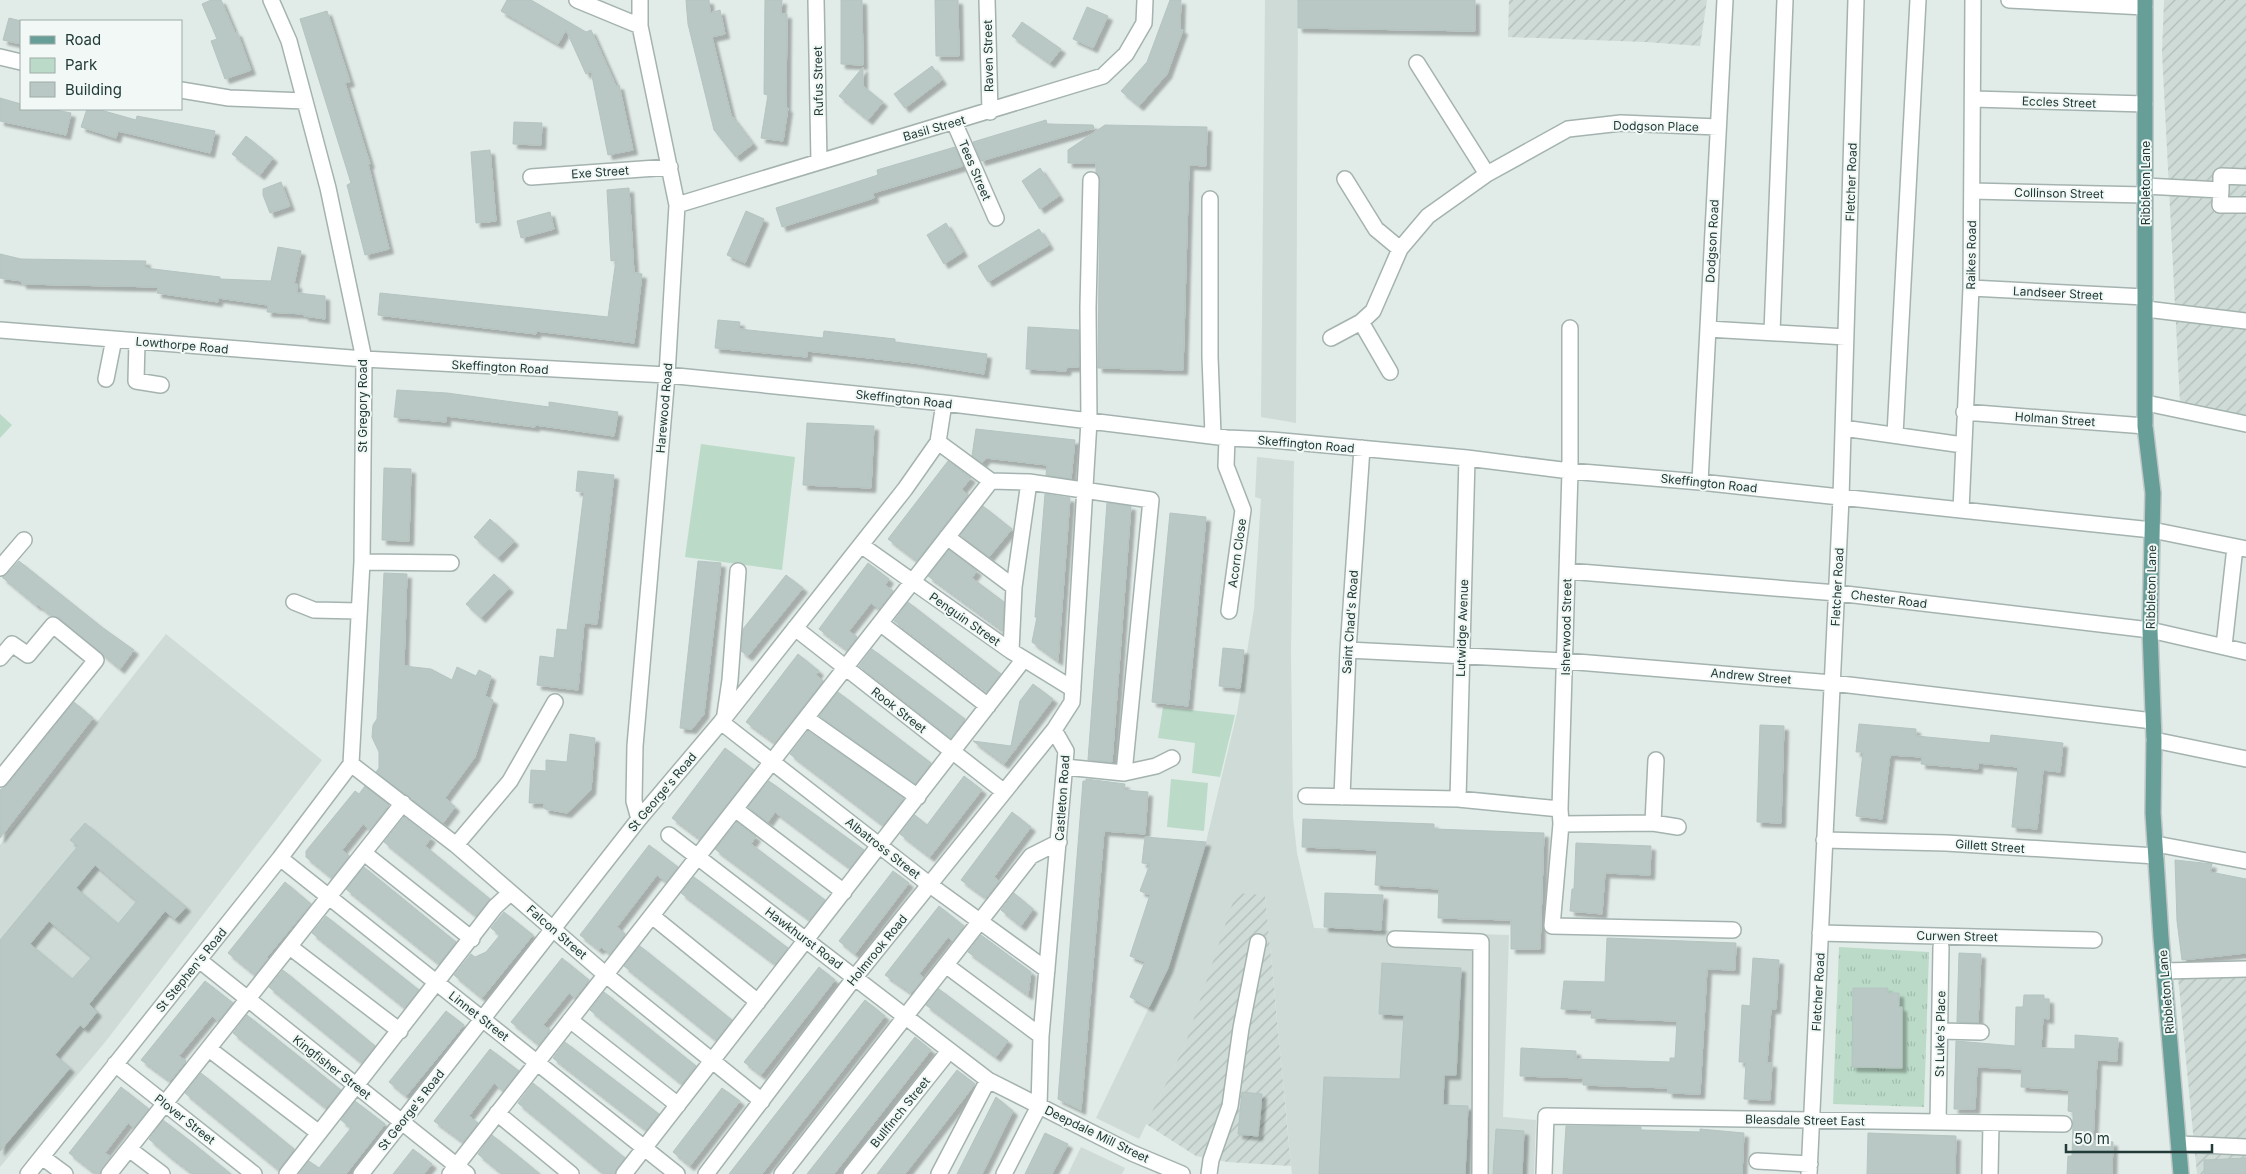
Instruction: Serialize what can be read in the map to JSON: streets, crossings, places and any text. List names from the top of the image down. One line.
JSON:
{"streets":{"main road":["Ribbleton Lane"],"street":["Raven Street","Rufus Street","Eccles Street","Dodgson Place","Basil Street","Tees Street","Exe Street","Fletcher Road","Collinson Street","Dodgson Road","Raikes Road","Landseer Street","Lowthorpe Road","Skeffington Road","St Gregory Road","Harewood Road","Holman Street","Acorn Close","Chester Road","Penguin Street","Saint Chad's Road","Isherwood Street","Lutwidge Avenue","Andrew Street","Rook Street","St George's Road","Castleton Road","Gillett Street","Albatross Street","Falcon Street","Curwen Street","Hawkhurst Road","Holmrook Road","St Stephen's Road","Linnet Street","St Luke's Place","Kingfisher Street","Bullfinch Street","Plover Street","Bleasdale Street East","Deepdale Mill Street"]},"crossings":[["Raven Street","Basil Street"],["Rufus Street","Basil Street"],["Eccles Street","Ribbleton Lane"],["Eccles Street","Raikes Road"],["Dodgson Place","Dodgson Road"],["Basil Street","Tees Street"],["Basil Street","Harewood Road"],["Exe Street","Harewood Road"],["Fletcher Road","Skeffington Road"],["Fletcher Road","Chester Road"],["Fletcher Road","Andrew Street"],["Fletcher Road","Gillett Street"],["Fletcher Road","Curwen Street"],["Fletcher Road","Bleasdale Street East"],["Ribbleton Lane","Collinson Street"],["Ribbleton Lane","Landseer Street"],["Ribbleton Lane","Skeffington Road"],["Ribbleton Lane","Holman Street"],["Ribbleton Lane","Chester Road"],["Ribbleton Lane","Andrew Street"],["Ribbleton Lane","Gillett Street"],["Collinson Street","Raikes Road"],["Dodgson Road","Skeffington Road"],["Raikes Road","Landseer Street"],["Raikes Road","Skeffington Road"],["Raikes Road","Holman Street"],["Lowthorpe Road","Skeffington Road"],["Lowthorpe Road","St Gregory Road"],["Skeffington Road","St Gregory Road"],["Skeffington Road","Harewood Road"],["Skeffington Road","Acorn Close"],["Skeffington Road","Saint Chad's Road"],["Skeffington Road","Isherwood Street"],["Skeffington Road","Lutwidge Avenue"],["Skeffington Road","St George's Road"],["St Gregory Road","Falcon Street"],["St Gregory Road","St Stephen's Road"],["Harewood Road","St George's Road"],["Chester Road","Isherwood Street"],["Penguin Street","St George's Road"],["Saint Chad's Road","Andrew Street"],["Isherwood Street","Andrew Street"],["Lutwidge Avenue","Andrew Street"],["Rook Street","St George's Road"],["Rook Street","Holmrook Road"],["St George's Road","Albatross Street"],["St George's Road","Falcon Street"],["St George's Road","Linnet Street"],["St George's Road","Kingfisher Street"],["Castleton Road","Albatross Street"],["Castleton Road","Hawkhurst Road"],["Castleton Road","Holmrook Road"],["Castleton Road","Deepdale Mill Street"],["Albatross Street","Holmrook Road"],["Falcon Street","Holmrook Road"],["Falcon Street","St Stephen's Road"],["Hawkhurst Road","Holmrook Road"],["Hawkhurst Road","Bullfinch Street"],["Hawkhurst Road","Deepdale Mill Street"],["St Stephen's Road","Linnet Street"],["St Stephen's Road","Kingfisher Street"],["St Stephen's Road","Plover Street"],["St Luke's Place","Bleasdale Street East"]],"legend":["Road","Park","Building"],"scale_bar":"50 m"}
